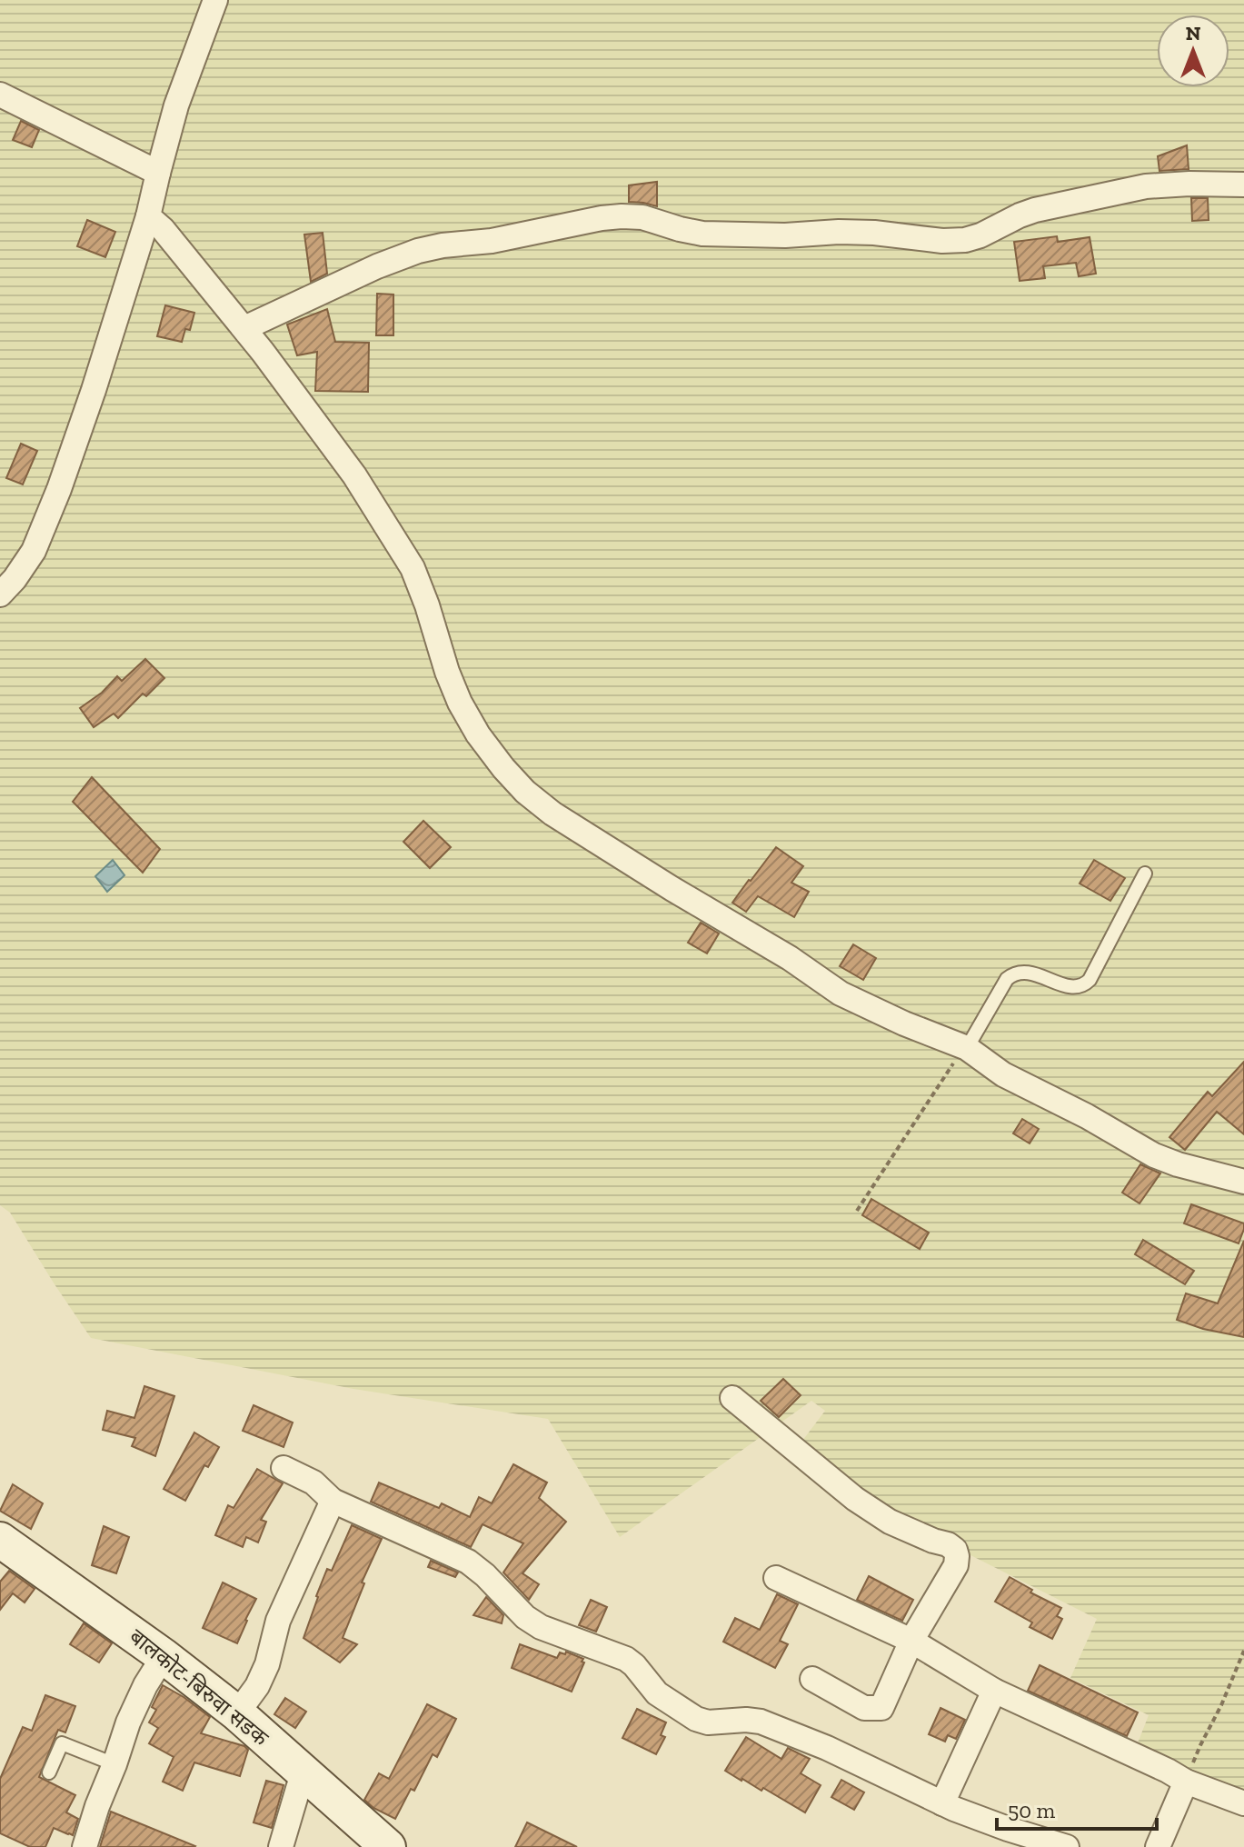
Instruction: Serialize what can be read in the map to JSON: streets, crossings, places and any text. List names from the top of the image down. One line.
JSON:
{"streets":{"main road":["बालकोट-बिरुवा सडक"]},"scale_bar":"50 m","north":"top"}
